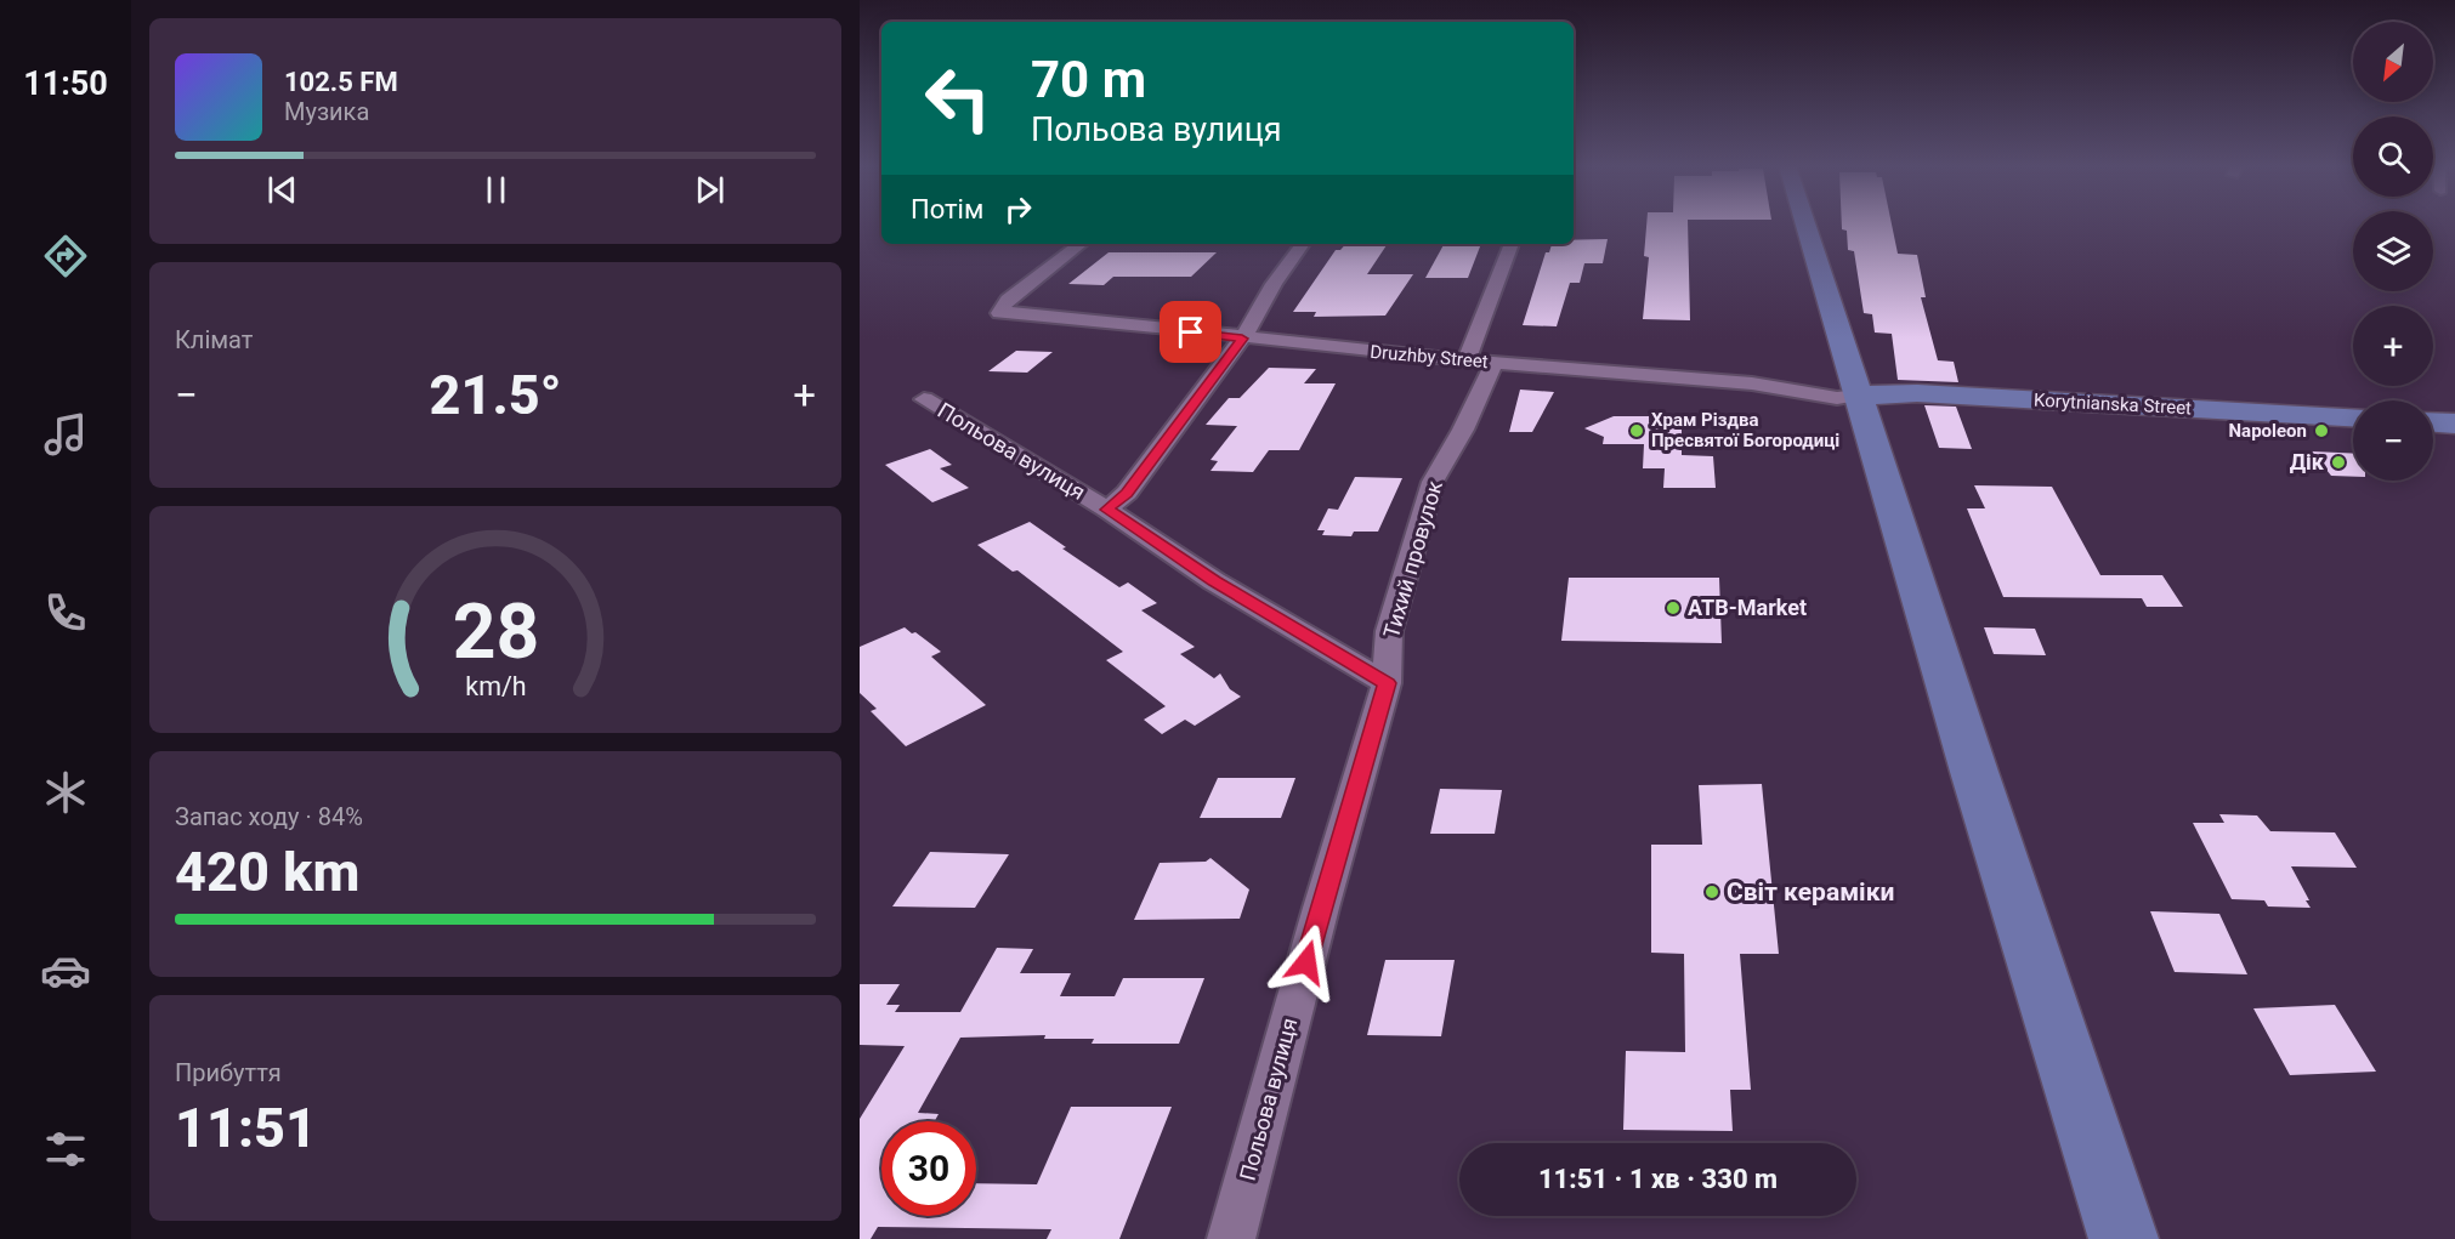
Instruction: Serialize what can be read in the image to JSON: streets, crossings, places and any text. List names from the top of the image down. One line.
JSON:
{"streets":{"main road":["Korytnianska Street"],"street":["Druzhby Street","Польова вулиця","Тихий провулок"]},"crossings":[["Druzhby Street","Korytnianska Street"],["Druzhby Street","Тихий провулок"],["Польова вулиця","Тихий провулок"]],"places":["Храм Різдва Пресвятої Богородиці","Napoleon","Дік","ATB-Market","Світ кераміки"],"north":"bottom left","page":{"tabs":"11:50","map_buttons":["+","−"],"turn":["70 m","Польова вулиця"],"song":["102.5 FM","Музика"],"then":"Потім","tile":["Клімат",["Запас ходу · 84%","420 km"],["Прибуття","11:51"]],"heat":["−","21.5°","+"],"limit":"30","trip":"11:51 · 1 хв · 330 m","gauge":["28","km/h"]}}
